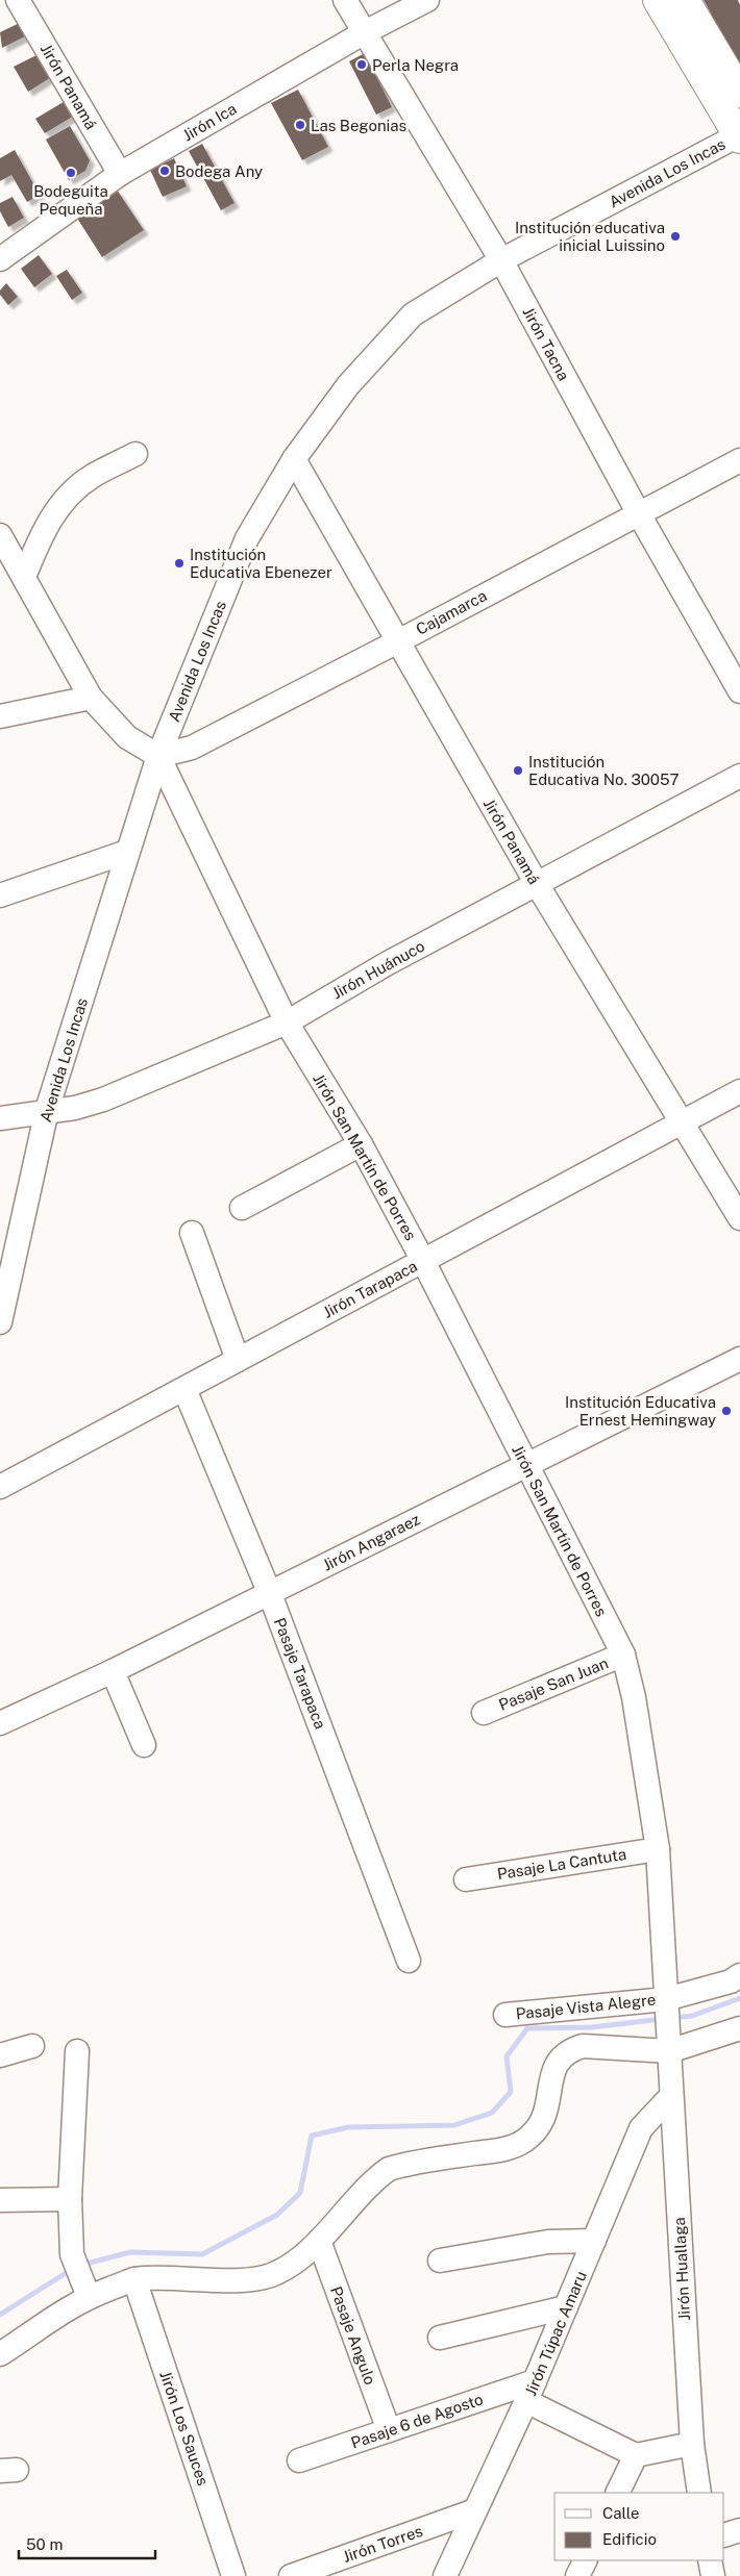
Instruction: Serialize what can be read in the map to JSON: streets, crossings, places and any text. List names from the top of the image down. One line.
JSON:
{"streets":{"street":["Jirón Panamá","Jirón Ica","Avenida Los Incas","Jirón Tacna","Cajamarca","Jirón Huánuco","Jirón San Martín de Porres","Jirón Tarapaca","Jirón Angaraez","Pasaje Tarapaca","Pasaje San Juan","Pasaje La Cantuta","Pasaje Vista Alegre","Jirón Huallaga","Jirón Túpac Amaru","Pasaje Angulo","Pasaje 6 de Agosto","Jirón Los Sauces","Jirón Torres"]},"crossings":[["Jirón Panamá","Jirón Ica"],["Jirón Panamá","Avenida Los Incas"],["Jirón Panamá","Cajamarca"],["Jirón Panamá","Jirón Huánuco"],["Jirón Panamá","Jirón Tarapaca"],["Jirón Ica","Jirón Tacna"],["Avenida Los Incas","Jirón Tacna"],["Avenida Los Incas","Cajamarca"],["Avenida Los Incas","Jirón Huánuco"],["Avenida Los Incas","Jirón San Martín de Porres"],["Jirón Tacna","Cajamarca"],["Cajamarca","Jirón San Martín de Porres"],["Jirón Huánuco","Jirón San Martín de Porres"],["Jirón San Martín de Porres","Jirón Tarapaca"],["Jirón San Martín de Porres","Jirón Angaraez"],["Jirón San Martín de Porres","Pasaje San Juan"],["Jirón San Martín de Porres","Pasaje La Cantuta"],["Jirón San Martín de Porres","Pasaje Vista Alegre"],["Jirón San Martín de Porres","Jirón Huallaga"],["Jirón Tarapaca","Pasaje Tarapaca"],["Jirón Angaraez","Pasaje Tarapaca"],["Jirón Huallaga","Jirón Túpac Amaru"],["Jirón Túpac Amaru","Pasaje 6 de Agosto"],["Jirón Túpac Amaru","Jirón Torres"],["Pasaje Angulo","Pasaje 6 de Agosto"]],"places":["Perla Negra","Las Begonias","Bodega Any","Bodeguita Pequeña","Institución educativa inicial Luissino","Institución Educativa Ebenezer","Institución Educativa No. 30057","Institución Educativa Ernest Hemingway"],"legend":["Calle","Edificio"],"scale_bar":"50 m"}
